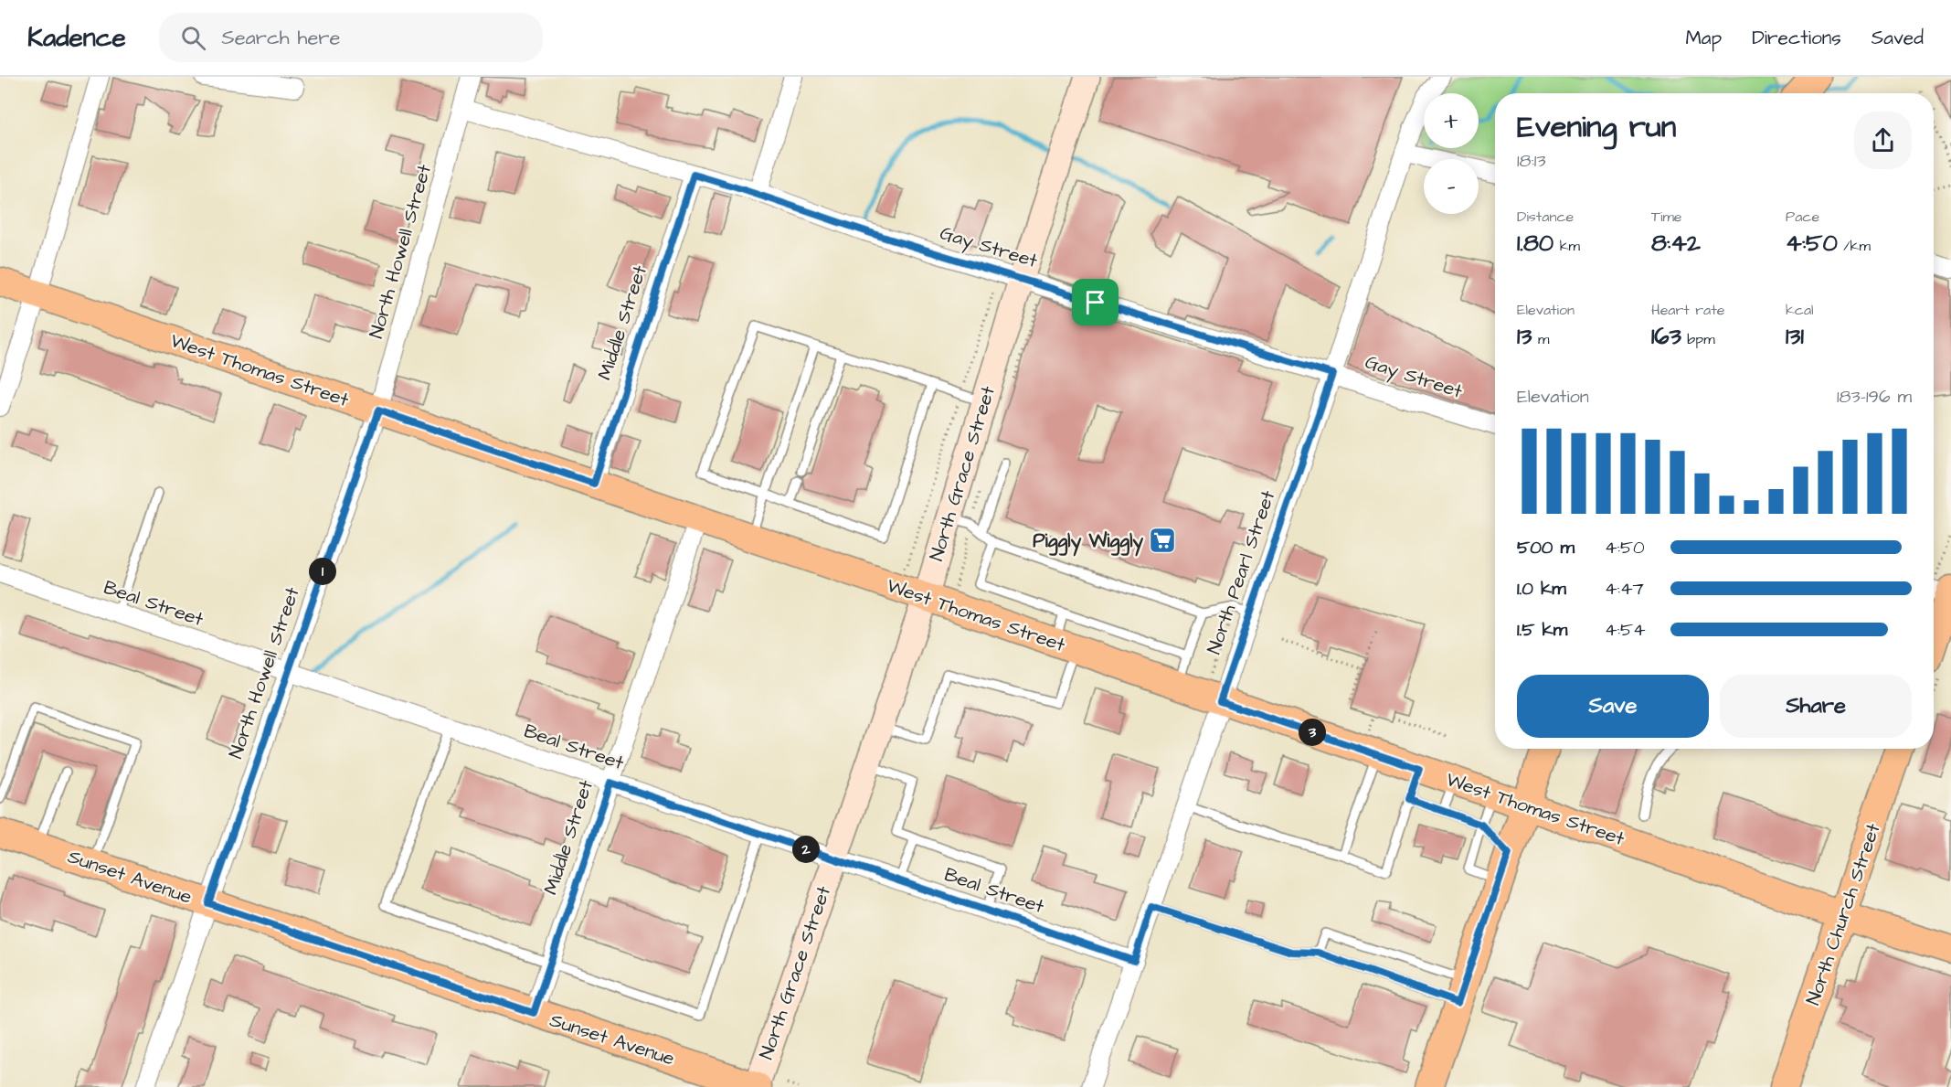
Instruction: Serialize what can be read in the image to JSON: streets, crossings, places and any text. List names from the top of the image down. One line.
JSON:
{"streets":{"main road":["West Thomas Street","North Grace Street","Sunset Avenue","North Church Street"],"street":["Gay Street","North Howell Street","Middle Street","North Pearl Street","Beal Street"]},"crossings":[["Gay Street","North Howell Street"],["Gay Street","Middle Street"],["Gay Street","North Grace Street"],["Gay Street","North Pearl Street"],["North Howell Street","West Thomas Street"],["North Howell Street","Beal Street"],["North Howell Street","Sunset Avenue"],["Middle Street","West Thomas Street"],["Middle Street","Beal Street"],["Middle Street","Sunset Avenue"],["West Thomas Street","North Grace Street"],["West Thomas Street","North Pearl Street"],["West Thomas Street","North Church Street"],["North Grace Street","Beal Street"],["North Grace Street","Sunset Avenue"],["North Pearl Street","Beal Street"]],"places":{"supermarket":["Piggly Wiggly"]},"page":{"header":"Kadence","search":"Search here","nav":["Map","Directions","Saved"],"map_buttons":["+","−"],"heading":["Evening run","18:13"],"stats":[["Distance","1.80 km"],["Time","8:42"],["Pace","4:50 /km"],["Elevation","13 m"],["Heart rate","163 bpm"],["kcal","131"]],"chart":["Elevation","183–196 m"],"list":[{"name":"500 m","note":"4:50"},{"name":"1.0 km","note":"4:47"},{"name":"1.5 km","note":"4:54"}],"pins":["1","3","2"],"buttons":["Save","Share"]}}
